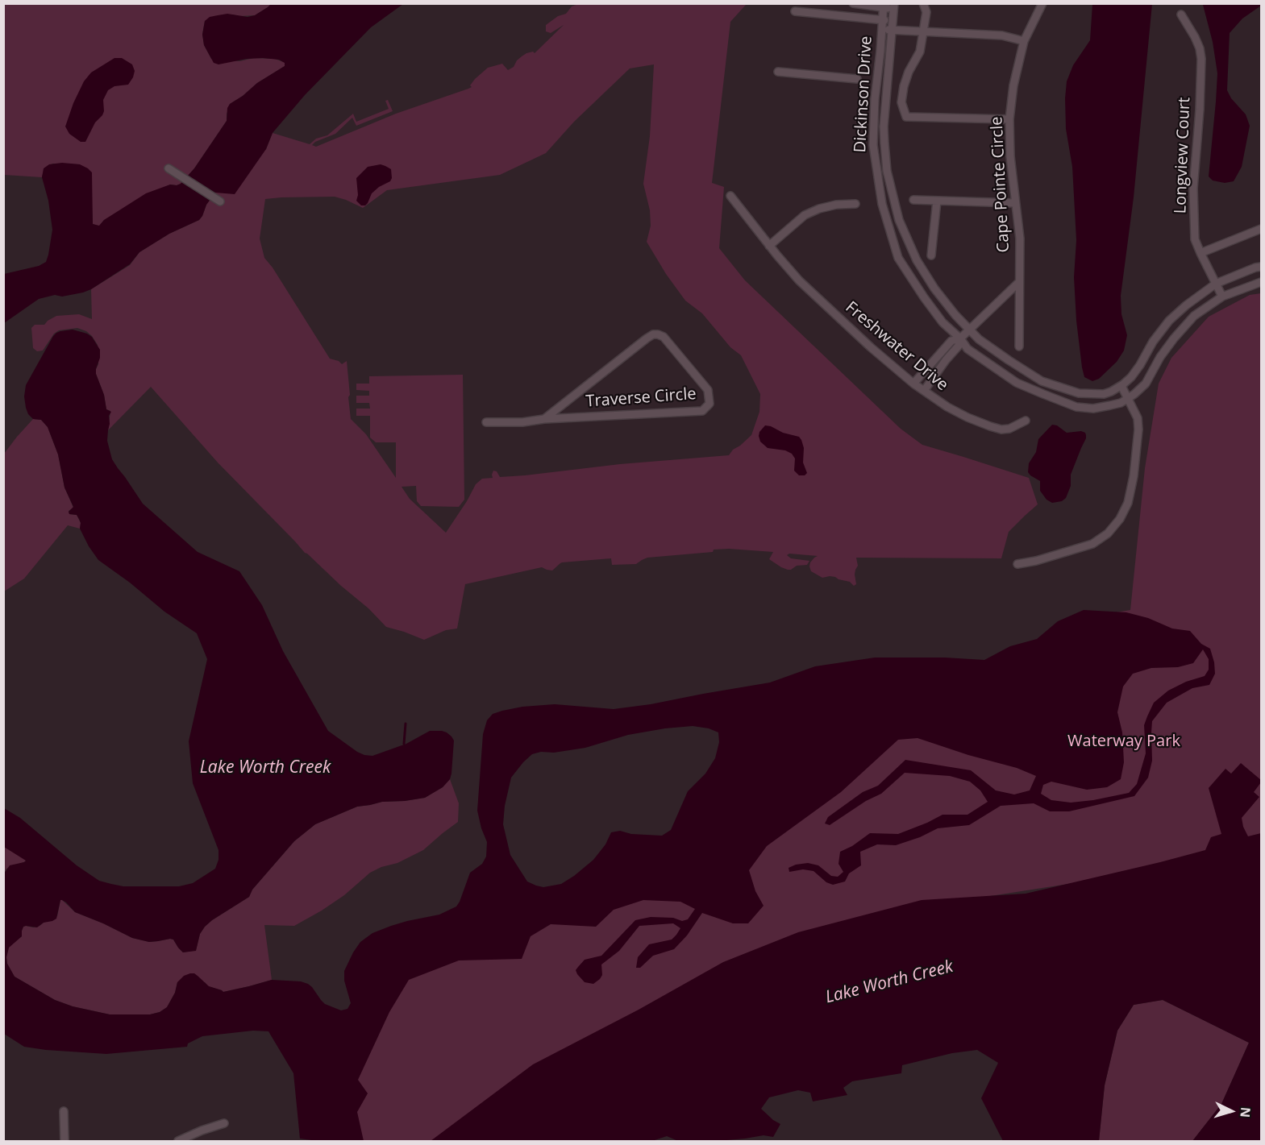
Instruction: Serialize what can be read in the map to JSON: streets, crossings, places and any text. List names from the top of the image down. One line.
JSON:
{"streets":{"street":["Dickinson Drive","Longview Court","Cape Pointe Circle","Freshwater Drive","Traverse Circle"]},"crossings":[["Dickinson Drive","Longview Court"]],"water":["Lake Worth Creek"],"parks":["Waterway Park"],"north":"right"}
